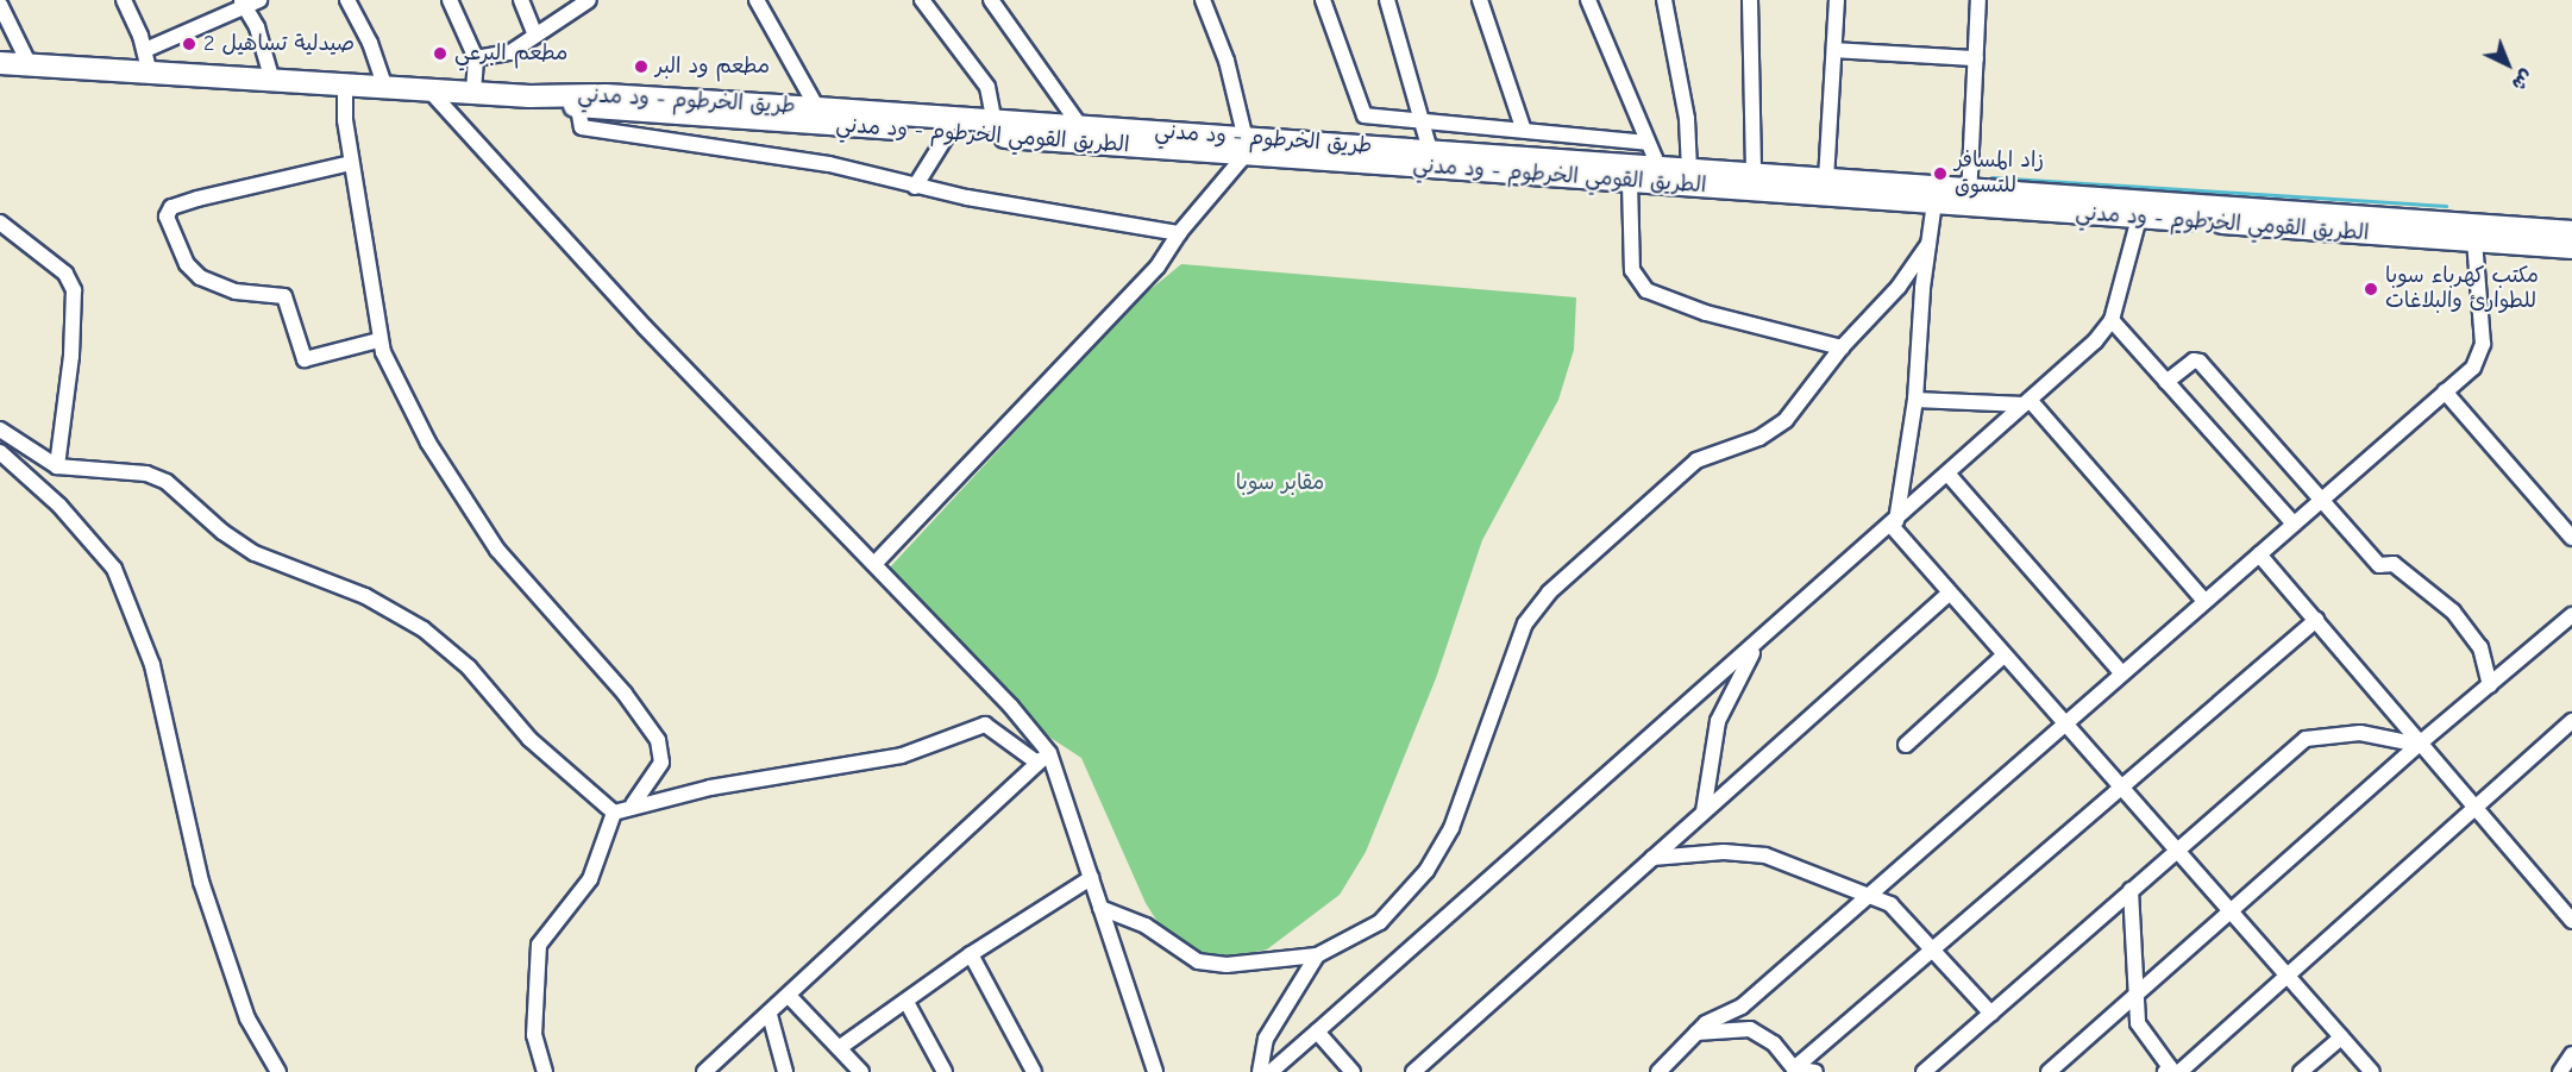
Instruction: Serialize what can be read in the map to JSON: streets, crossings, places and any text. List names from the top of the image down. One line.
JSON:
{"streets":{"highway":["طريق الخرطوم - ود مدني","الطريق القومي الخرطوم - ود مدني"]},"crossings":[["طريق الخرطوم - ود مدني","الطريق القومي الخرطوم - ود مدني"]],"parks":["مقابر سوبا"],"places":["صيدلية تساهيل 2","مطعم البرعي","مطعم ود البر","زاد المسافر للتسوق","مكتب كهرباء سوبا للطوارئ والبلاغات"],"north":"bottom right"}
